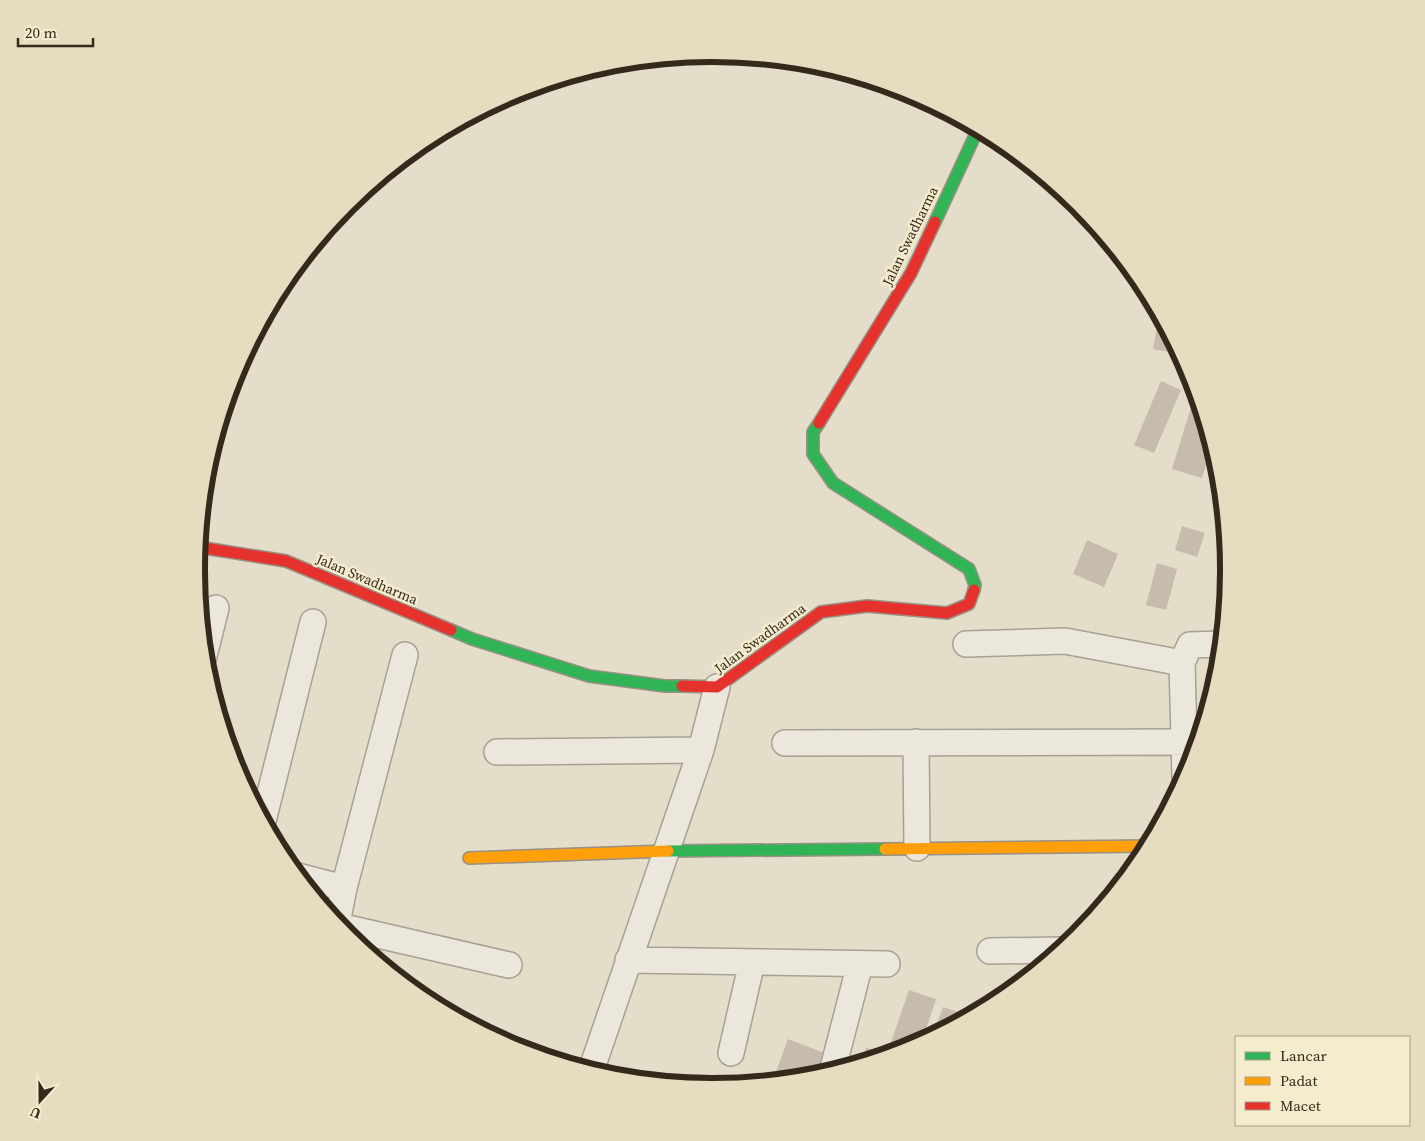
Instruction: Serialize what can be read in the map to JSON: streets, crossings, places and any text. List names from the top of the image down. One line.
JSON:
{"streets":{"street":["Jalan Swadharma"]},"legend":["Lancar","Padat","Macet"],"scale_bar":"20 m","north":"bottom"}
